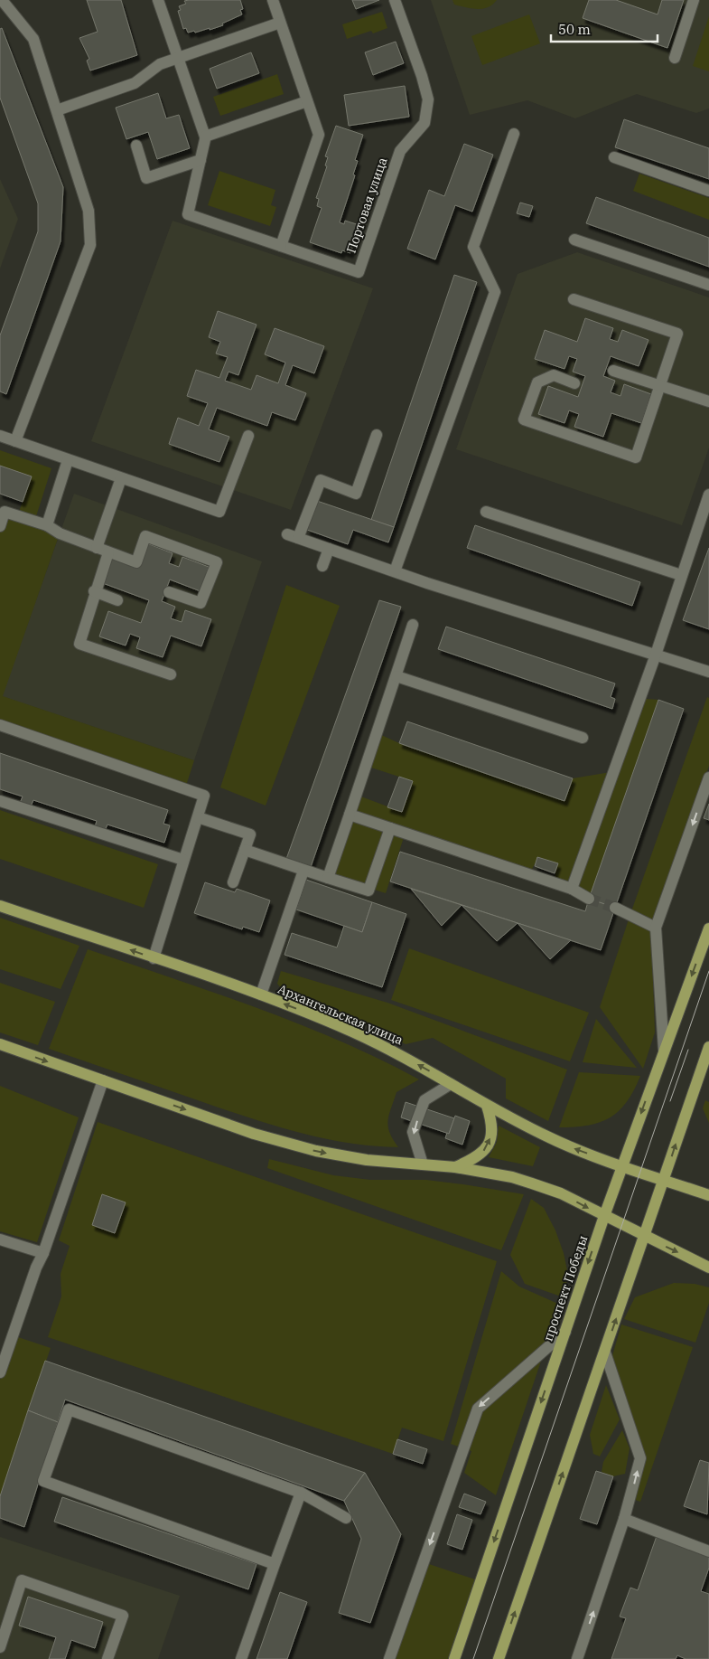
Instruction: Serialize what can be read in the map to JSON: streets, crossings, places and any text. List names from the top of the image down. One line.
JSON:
{"streets":{"main road":["Архангельская улица","проспект Победы"],"street":["Портовая улица"]},"crossings":[["Архангельская улица","проспект Победы"]],"scale_bar":"50 m"}
